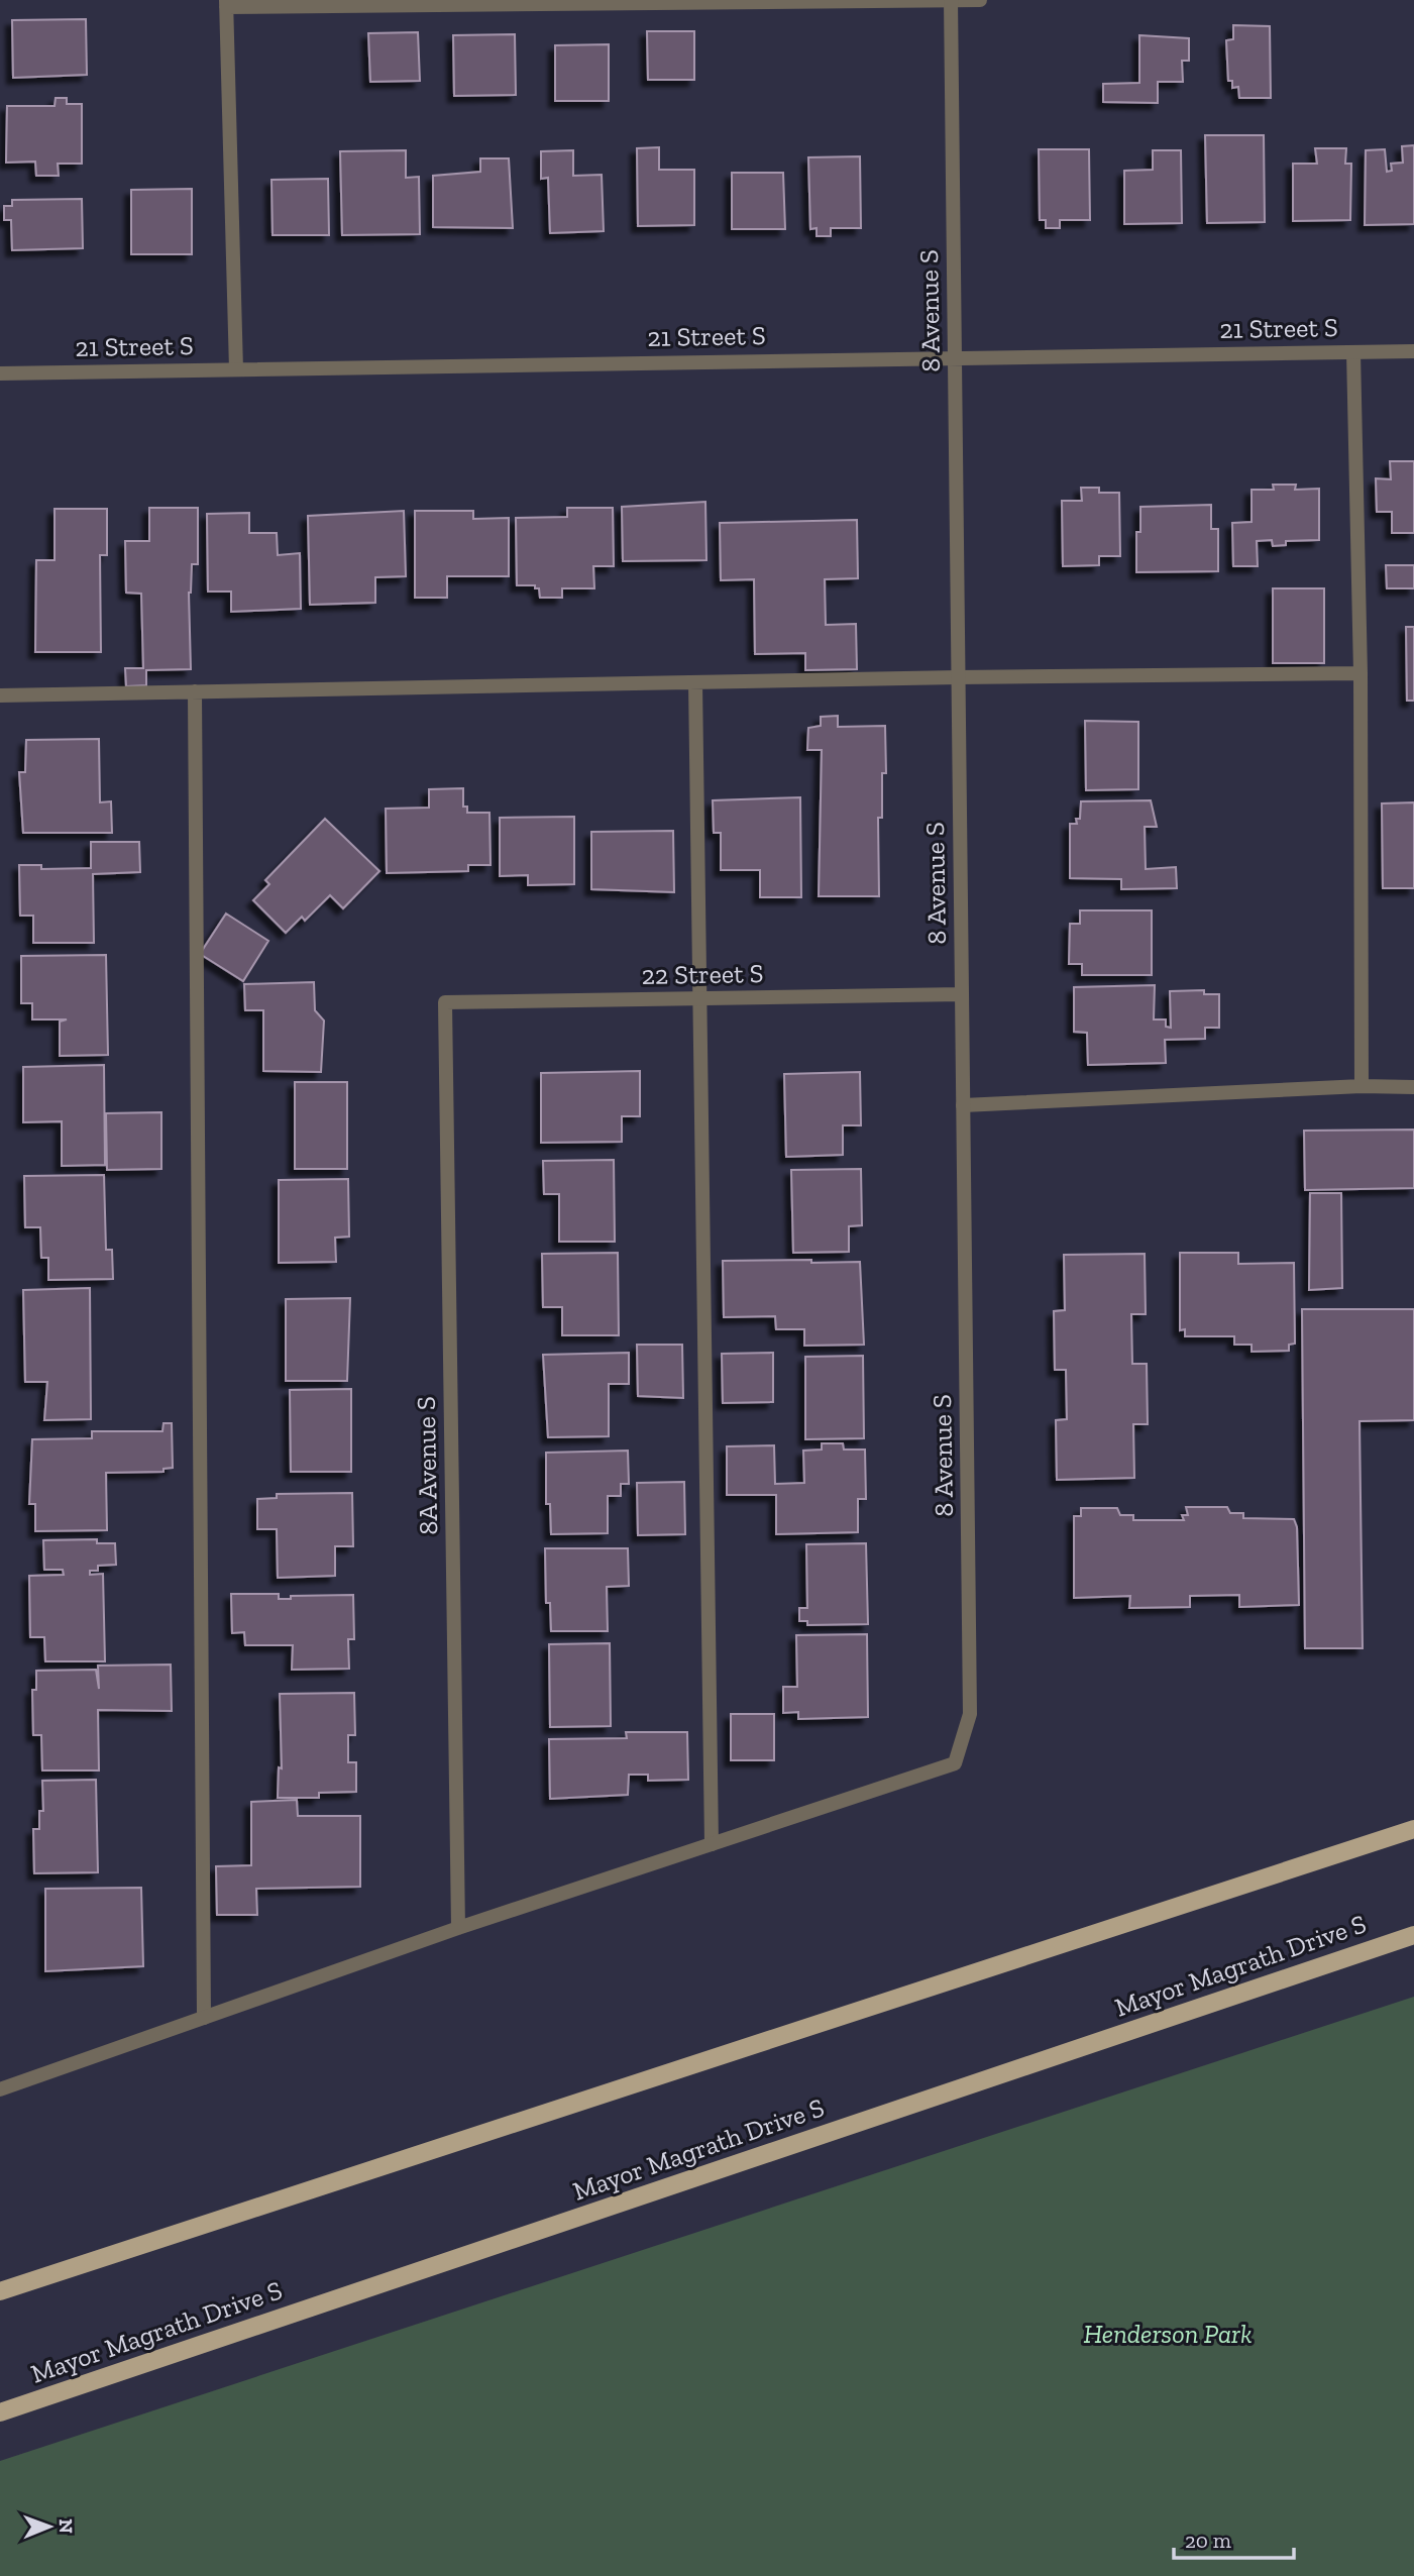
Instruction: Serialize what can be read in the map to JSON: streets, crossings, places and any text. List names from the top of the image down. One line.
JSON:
{"streets":{"main road":["Mayor Magrath Drive S"],"street":["8 Avenue S","21 Street S","22 Street S","8A Avenue S"]},"crossings":[["8 Avenue S","21 Street S"],["8 Avenue S","22 Street S"],["22 Street S","8A Avenue S"]],"parks":["Henderson Park"],"scale_bar":"20 m","north":"right"}
